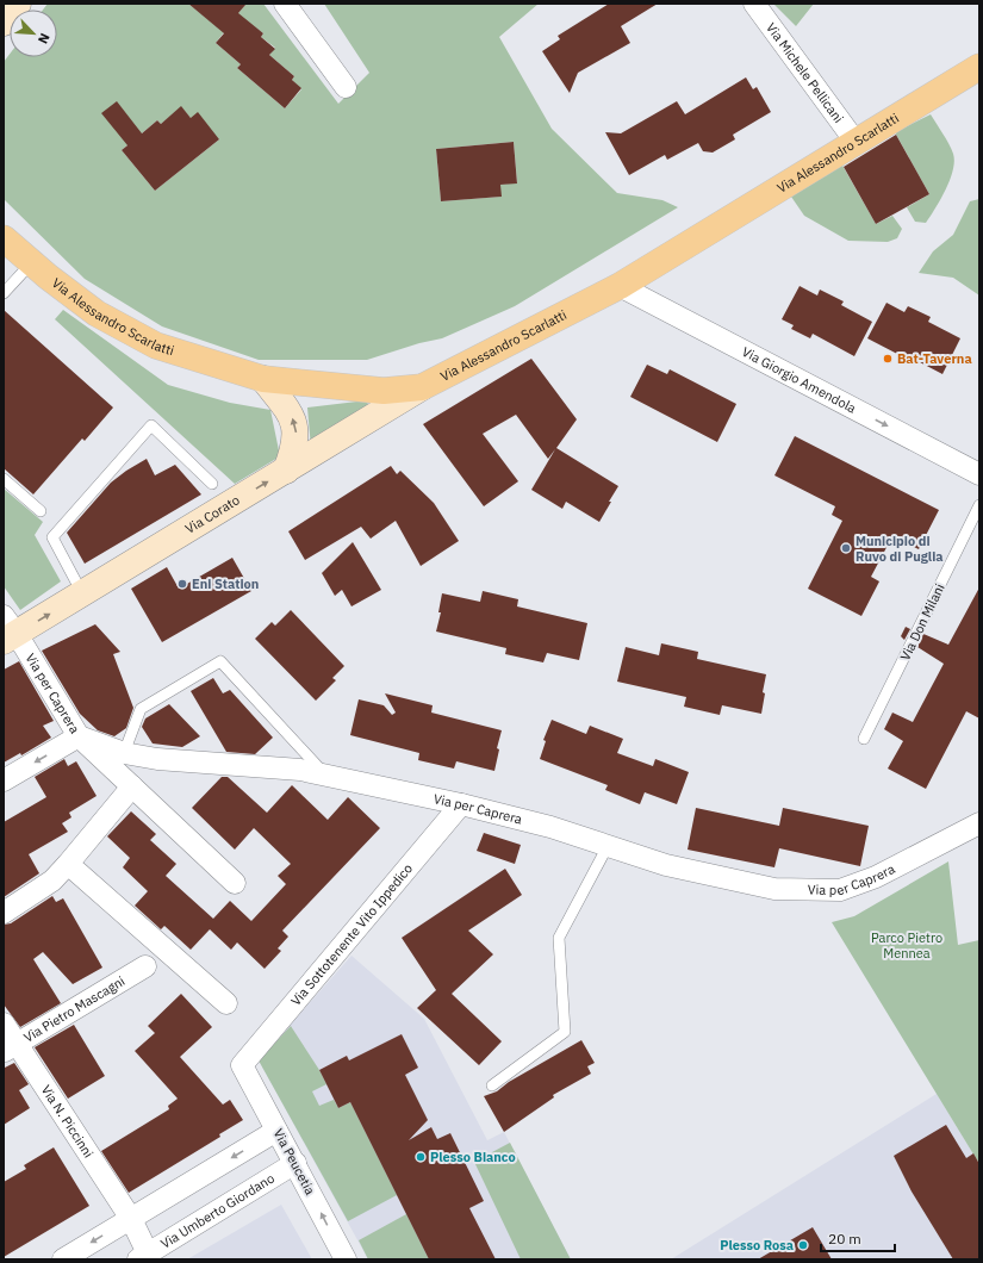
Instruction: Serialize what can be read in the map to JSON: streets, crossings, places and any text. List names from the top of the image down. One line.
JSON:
{"streets":{"main road":["Via Alessandro Scarlatti","Via Corato"],"street":["Via Michele Pellicani","Via Giorgio Amendola","Via per Caprera","Via Sottotenente Vito Ippedico","Via Pietro Mascagni","Via N. Piccinni","Via Peucetia","Via Umberto Giordano"],"lane":["Via Don Milani"]},"crossings":[["Via Michele Pellicani","Via Alessandro Scarlatti"],["Via Alessandro Scarlatti","Via Giorgio Amendola"],["Via Alessandro Scarlatti","Via Corato"],["Via Corato","Via per Caprera"],["Via per Caprera","Via Sottotenente Vito Ippedico"],["Via Sottotenente Vito Ippedico","Via Peucetia"],["Via Pietro Mascagni","Via N. Piccinni"],["Via N. Piccinni","Via Umberto Giordano"],["Via Peucetia","Via Umberto Giordano"]],"one_way":["Via Giorgio Amendola","Via Corato","Via Peucetia"],"parks":["Parco Pietro Mennea"],"places":["Bat-Taverna","Municipio di Ruvo di Puglia","Eni Station","Plesso Bianco","Plesso Rosa"],"scale_bar":"20 m","north":"bottom right"}
